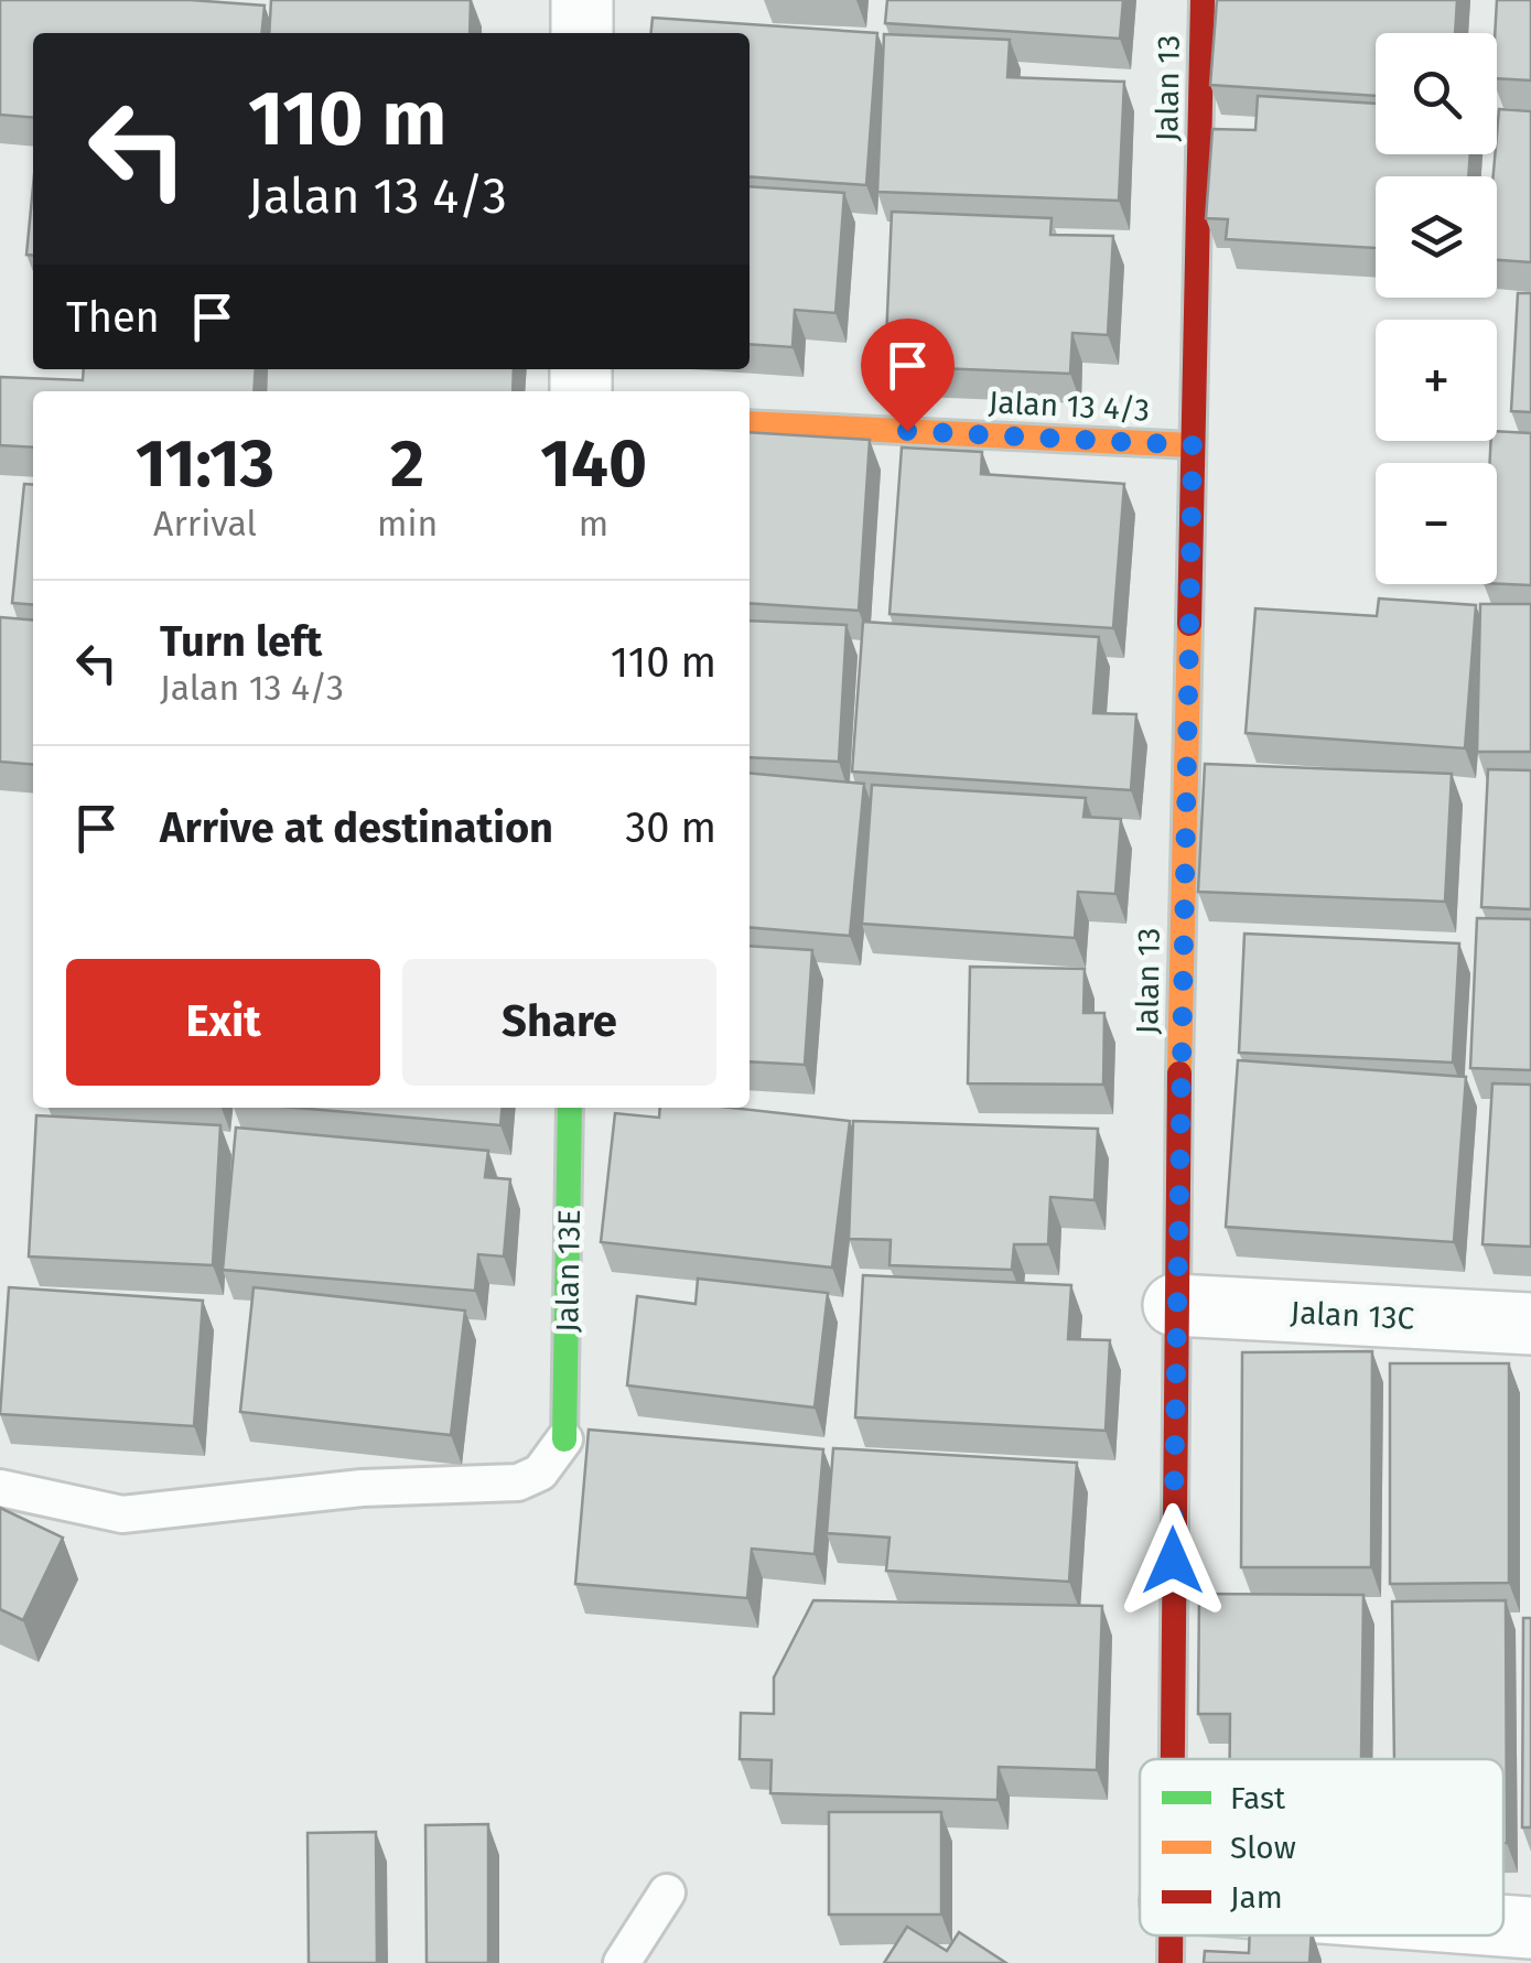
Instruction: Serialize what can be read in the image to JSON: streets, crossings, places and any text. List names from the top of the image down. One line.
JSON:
{"streets":{"street":["Jalan 13","Jalan 13 4/3","Jalan 13E","Jalan 13C"]},"crossings":[["Jalan 13","Jalan 13 4/3"],["Jalan 13","Jalan 13C"]],"legend":["Fast","Slow","Jam"],"page":{"map_buttons":["+","−"],"turn":["110 m","Jalan 13 4/3"],"then":"Then","eta":["11:13","Arrival","2","min","140","m"],"list":[{"name":"Turn left","note":"Jalan 13 4/3","value":"110 m"},{"name":"Arrive at destination","value":"30 m"}],"buttons":["Exit","Share"]}}
